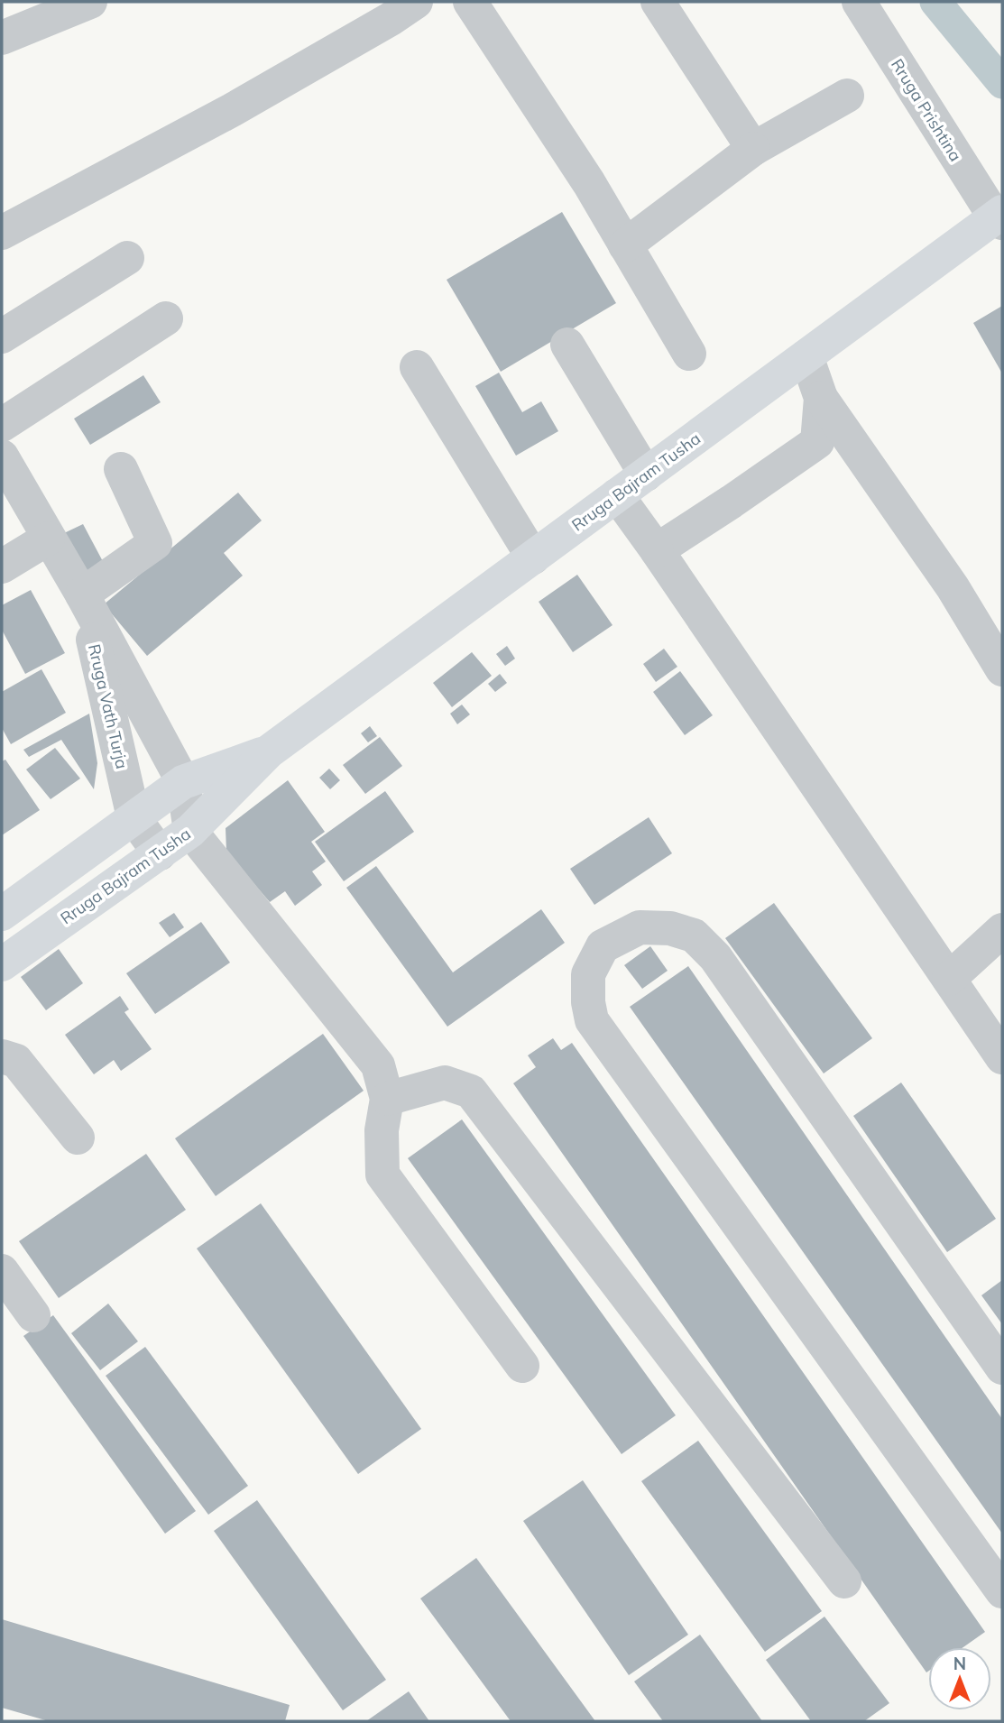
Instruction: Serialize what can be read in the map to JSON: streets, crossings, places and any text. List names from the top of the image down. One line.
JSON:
{"streets":{"main road":["Rruga Bajram Tusha"],"street":["Rruga Prishtina","Rruga Vath Turja"]},"crossings":[["Rruga Prishtina","Rruga Bajram Tusha"],["Rruga Bajram Tusha","Rruga Vath Turja"]],"north":"top"}
